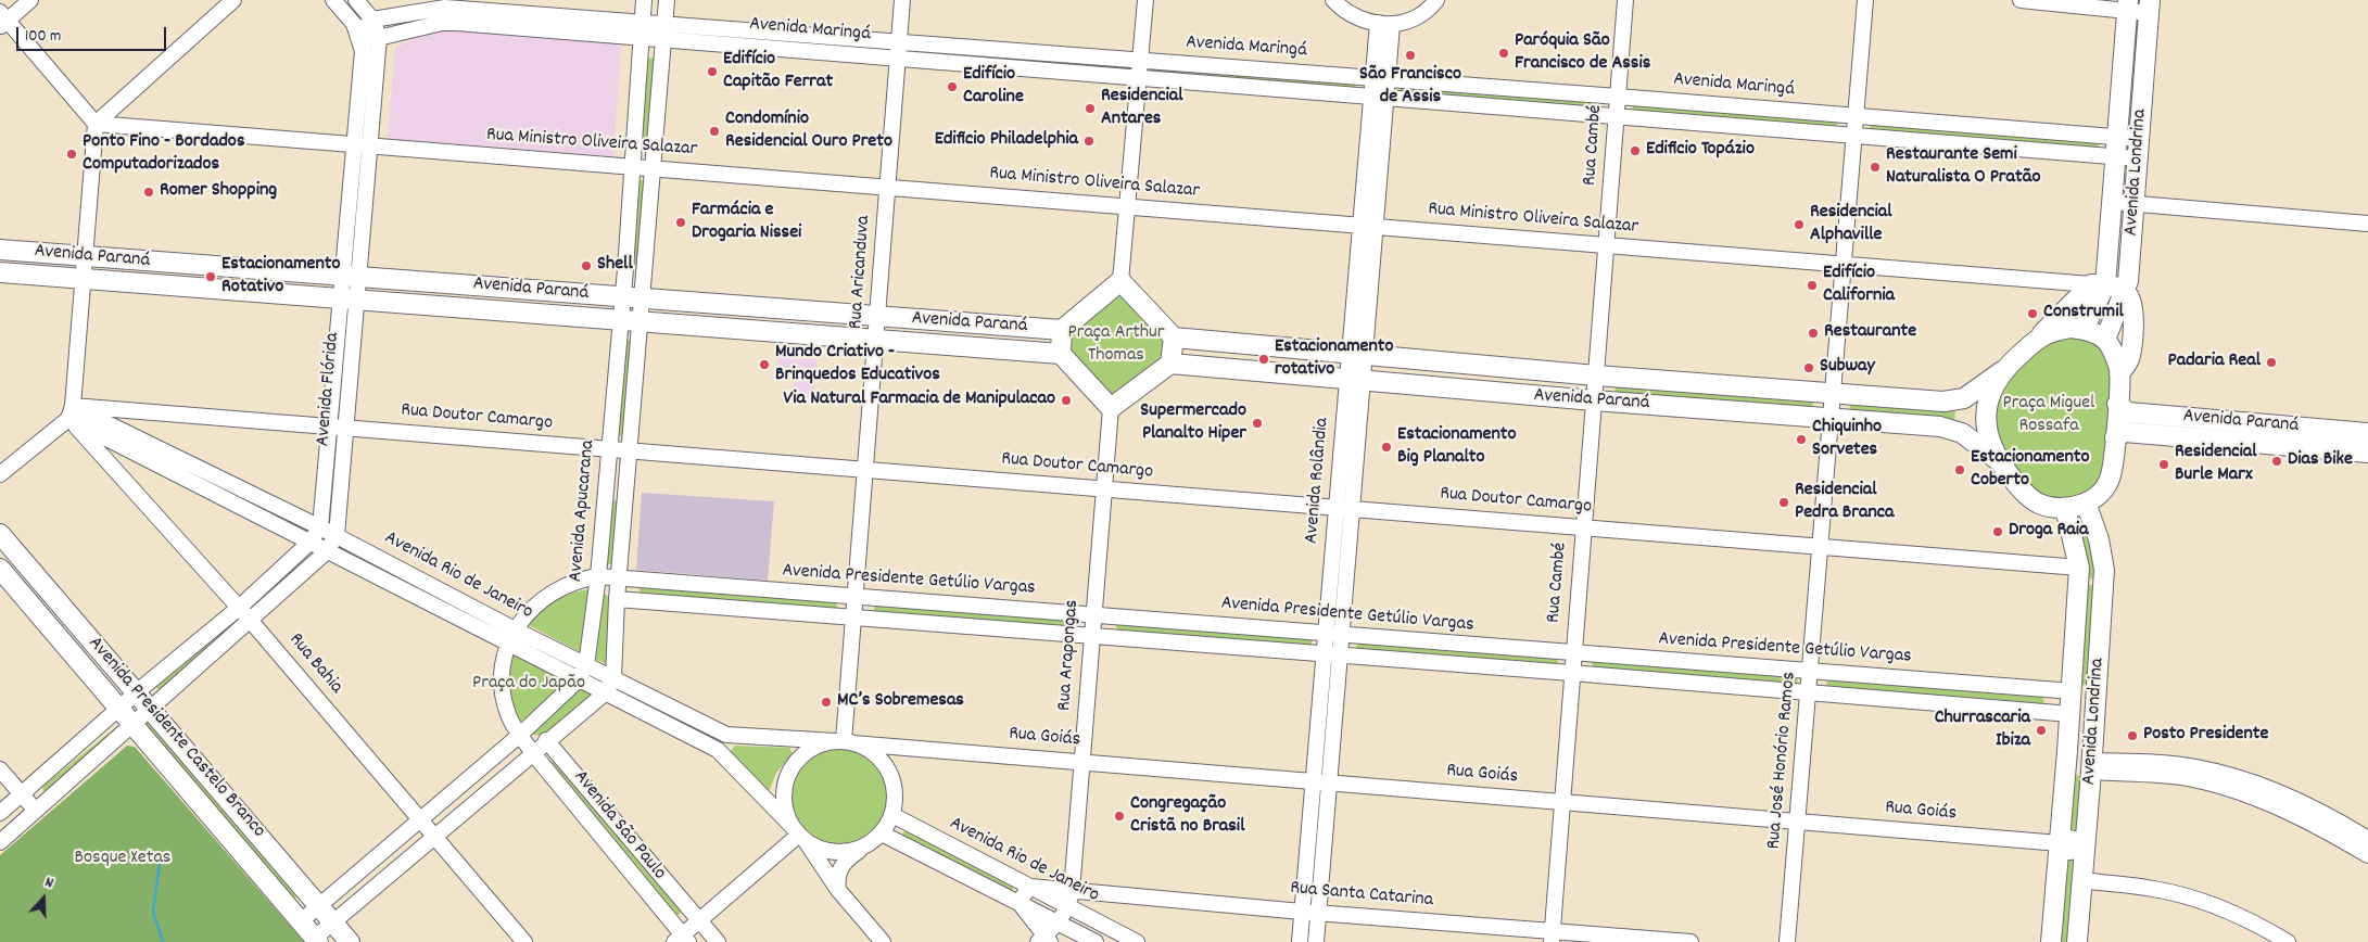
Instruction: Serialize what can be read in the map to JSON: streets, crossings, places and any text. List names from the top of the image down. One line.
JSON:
{"streets":{"main road":["Avenida Londrina","Avenida Paraná","Avenida Presidente Castelo Branco"],"street":["Avenida Maringá","Rua Ministro Oliveira Salazar","Rua Cambé","Rua Aricanduva","Avenida Flórida","Rua Doutor Camargo","Avenida Rolândia","Avenida Apucarana","Avenida Rio de Janeiro","Avenida Presidente Getúlio Vargas","Rua Arapongas","Rua Bahia","Rua Goiás","Rua José Honório Ramos","Avenida São Paulo","Rua Santa Catarina"]},"crossings":[["Avenida Maringá","Rua Cambé"],["Avenida Maringá","Avenida Londrina"],["Avenida Maringá","Rua Aricanduva"],["Avenida Maringá","Avenida Flórida"],["Avenida Maringá","Avenida Rolândia"],["Avenida Maringá","Avenida Apucarana"],["Avenida Maringá","Rua José Honório Ramos"],["Rua Ministro Oliveira Salazar","Rua Cambé"],["Rua Ministro Oliveira Salazar","Avenida Londrina"],["Rua Ministro Oliveira Salazar","Rua Aricanduva"],["Rua Ministro Oliveira Salazar","Avenida Flórida"],["Rua Ministro Oliveira Salazar","Avenida Rolândia"],["Rua Ministro Oliveira Salazar","Avenida Apucarana"],["Rua Ministro Oliveira Salazar","Rua José Honório Ramos"],["Rua Cambé","Avenida Paraná"],["Rua Cambé","Rua Doutor Camargo"],["Rua Cambé","Avenida Presidente Getúlio Vargas"],["Rua Cambé","Rua Goiás"],["Rua Cambé","Rua Santa Catarina"],["Avenida Londrina","Avenida Paraná"],["Avenida Londrina","Rua Doutor Camargo"],["Avenida Londrina","Avenida Presidente Getúlio Vargas"],["Avenida Londrina","Rua Goiás"],["Avenida Paraná","Rua Aricanduva"],["Avenida Paraná","Avenida Flórida"],["Avenida Paraná","Avenida Rolândia"],["Avenida Paraná","Avenida Apucarana"],["Avenida Paraná","Rua José Honório Ramos"],["Rua Aricanduva","Rua Doutor Camargo"],["Rua Aricanduva","Avenida Rio de Janeiro"],["Rua Aricanduva","Avenida Presidente Getúlio Vargas"],["Rua Aricanduva","Rua Goiás"],["Avenida Flórida","Rua Doutor Camargo"],["Avenida Flórida","Avenida Rio de Janeiro"],["Avenida Flórida","Rua Bahia"],["Avenida Flórida","Avenida Presidente Castelo Branco"],["Rua Doutor Camargo","Avenida Rolândia"],["Rua Doutor Camargo","Avenida Apucarana"],["Rua Doutor Camargo","Avenida Rio de Janeiro"],["Rua Doutor Camargo","Rua Arapongas"],["Rua Doutor Camargo","Rua Bahia"],["Rua Doutor Camargo","Rua José Honório Ramos"],["Avenida Rolândia","Avenida Presidente Getúlio Vargas"],["Avenida Rolândia","Rua Goiás"],["Avenida Rolândia","Rua Santa Catarina"],["Avenida Apucarana","Avenida Rio de Janeiro"],["Avenida Apucarana","Avenida Presidente Getúlio Vargas"],["Avenida Apucarana","Rua Bahia"],["Avenida Apucarana","Avenida Presidente Castelo Branco"],["Avenida Apucarana","Avenida São Paulo"],["Avenida Rio de Janeiro","Avenida Presidente Getúlio Vargas"],["Avenida Rio de Janeiro","Rua Arapongas"],["Avenida Rio de Janeiro","Rua Bahia"],["Avenida Rio de Janeiro","Rua Goiás"],["Avenida Rio de Janeiro","Avenida São Paulo"],["Avenida Rio de Janeiro","Rua Santa Catarina"],["Avenida Presidente Getúlio Vargas","Rua Arapongas"],["Avenida Presidente Getúlio Vargas","Rua José Honório Ramos"],["Avenida Presidente Getúlio Vargas","Avenida São Paulo"],["Rua Arapongas","Rua Goiás"],["Rua Arapongas","Rua Santa Catarina"],["Rua Goiás","Rua José Honório Ramos"]],"parks":["Praça Arthur Thomas","Praça Miguel Rossafa","Praça do Japão","Bosque Xetas"],"places":["Paróquia São Francisco de Assis","São Francisco de Assis","Edifício Capitão Ferrat","Edifício Caroline","Residencial Antares","Condomínio Residencial Ouro Preto","Edificio Philadelphia","Edificio Topázio","Ponto Fino - Bordados Computadorizados","Restaurante Semi Naturalista O Pratão","Romer Shopping","Farmácia e Drogaria Nissei","Residencial Alphaville","Shell","Estacionamento Rotativo","Edifício California","Construmil","Restaurante","Estacionamento rotativo","Padaria Real","Mundo Criativo - Brinquedos Educativos","Subway","Via Natural Farmacia de Manipulacao","Supermercado Planalto Hiper","Chiquinho Sorvetes","Estacionamento Big Planalto","Dias Bike","Residencial Burle Marx","Estacionamento Coberto","Residencial Pedra Branca","Droga Raia","MC’s Sobremesas","Churrascaria Ibiza","Posto Presidente","Congregação Cristã no Brasil"],"scale_bar":"100 m","north":"top"}
